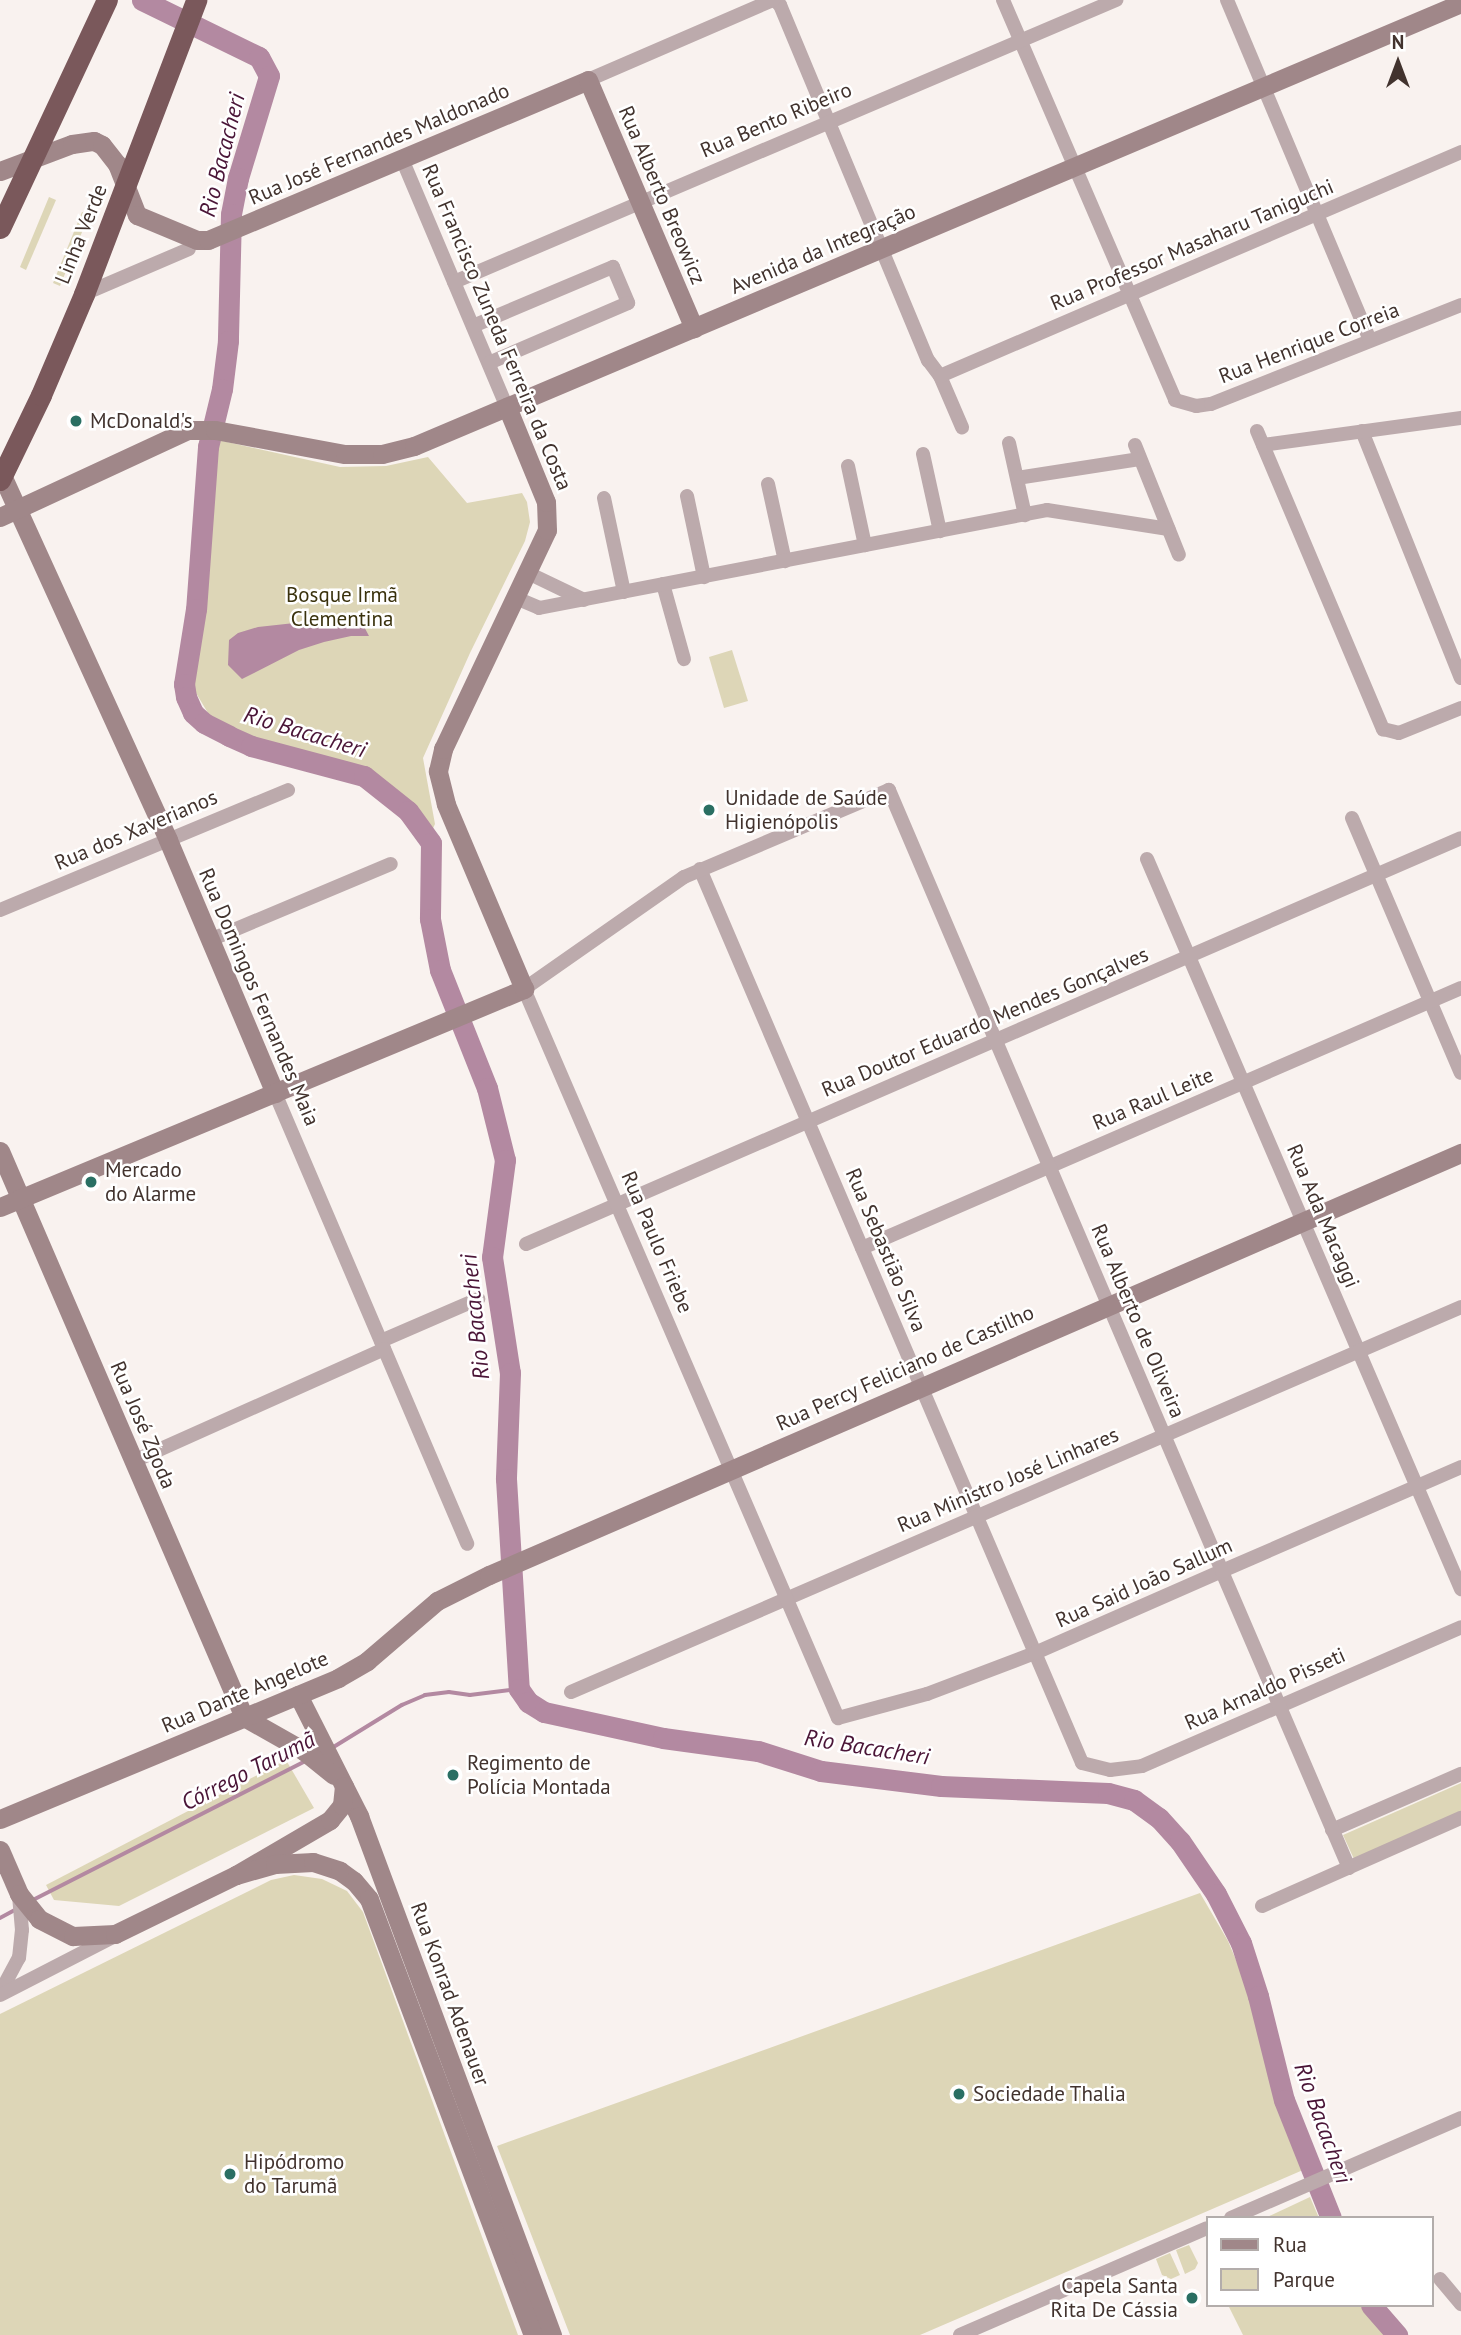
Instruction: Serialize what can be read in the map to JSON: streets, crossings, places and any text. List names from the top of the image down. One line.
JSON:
{"streets":{"highway":["Linha Verde"],"main road":["Rua José Fernandes Maldonado","Rua Alberto Breowicz","Avenida da Integração","Rua Francisco Zuneda Ferreira da Costa","Rua Domingos Fernandes Maia","Rua Paulo Friebe","Rua Percy Feliciano de Castilho","Rua José Zgoda","Rua Dante Angelote","Rua Konrad Adenauer"],"street":["Rua Bento Ribeiro","Rua Professor Masaharu Taniguchi","Rua Henrique Correia","Rua dos Xaverianos","Rua Doutor Eduardo Mendes Gonçalves","Rua Raul Leite","Rua Ada Macaggi","Rua Sebastião Silva","Rua Alberto de Oliveira","Rua Ministro José Linhares","Rua Said João Sallum","Rua Arnaldo Pisseti"]},"crossings":[["Rua Bento Ribeiro","Rua Alberto Breowicz"],["Rua Bento Ribeiro","Rua Francisco Zuneda Ferreira da Costa"],["Rua José Fernandes Maldonado","Rua Alberto Breowicz"],["Rua José Fernandes Maldonado","Linha Verde"],["Rua José Fernandes Maldonado","Rua Francisco Zuneda Ferreira da Costa"],["Rua Alberto Breowicz","Avenida da Integração"],["Linha Verde","Rua Domingos Fernandes Maia"],["Rua Professor Masaharu Taniguchi","Rua Henrique Correia"],["Avenida da Integração","Rua Francisco Zuneda Ferreira da Costa"],["Avenida da Integração","Rua Domingos Fernandes Maia"],["Rua Francisco Zuneda Ferreira da Costa","Rua Paulo Friebe"],["Rua dos Xaverianos","Rua Domingos Fernandes Maia"],["Rua Doutor Eduardo Mendes Gonçalves","Rua Ada Macaggi"],["Rua Doutor Eduardo Mendes Gonçalves","Rua Paulo Friebe"],["Rua Doutor Eduardo Mendes Gonçalves","Rua Sebastião Silva"],["Rua Doutor Eduardo Mendes Gonçalves","Rua Alberto de Oliveira"],["Rua Raul Leite","Rua Ada Macaggi"],["Rua Raul Leite","Rua Sebastião Silva"],["Rua Raul Leite","Rua Alberto de Oliveira"],["Rua Ada Macaggi","Rua Percy Feliciano de Castilho"],["Rua Ada Macaggi","Rua Ministro José Linhares"],["Rua Ada Macaggi","Rua Said João Sallum"],["Rua Paulo Friebe","Rua Percy Feliciano de Castilho"],["Rua Paulo Friebe","Rua Ministro José Linhares"],["Rua Paulo Friebe","Rua Said João Sallum"],["Rua Sebastião Silva","Rua Alberto de Oliveira"],["Rua Sebastião Silva","Rua Percy Feliciano de Castilho"],["Rua Sebastião Silva","Rua Ministro José Linhares"],["Rua Sebastião Silva","Rua Said João Sallum"],["Rua Sebastião Silva","Rua Arnaldo Pisseti"],["Rua Alberto de Oliveira","Rua Percy Feliciano de Castilho"],["Rua Alberto de Oliveira","Rua Ministro José Linhares"],["Rua Alberto de Oliveira","Rua Said João Sallum"],["Rua Alberto de Oliveira","Rua Arnaldo Pisseti"],["Rua Percy Feliciano de Castilho","Rua Dante Angelote"],["Rua José Zgoda","Rua Dante Angelote"]],"water":["Rio Bacacheri","Córrego Tarumã"],"parks":["Bosque Irmã Clementina"],"places":["McDonald's","Unidade de Saúde Higienópolis","Mercado do Alarme","Regimento de Polícia Montada","Sociedade Thalia","Hipódromo do Tarumã","Capela Santa Rita De Cássia"],"legend":["Rua","Parque"],"north":"top"}
